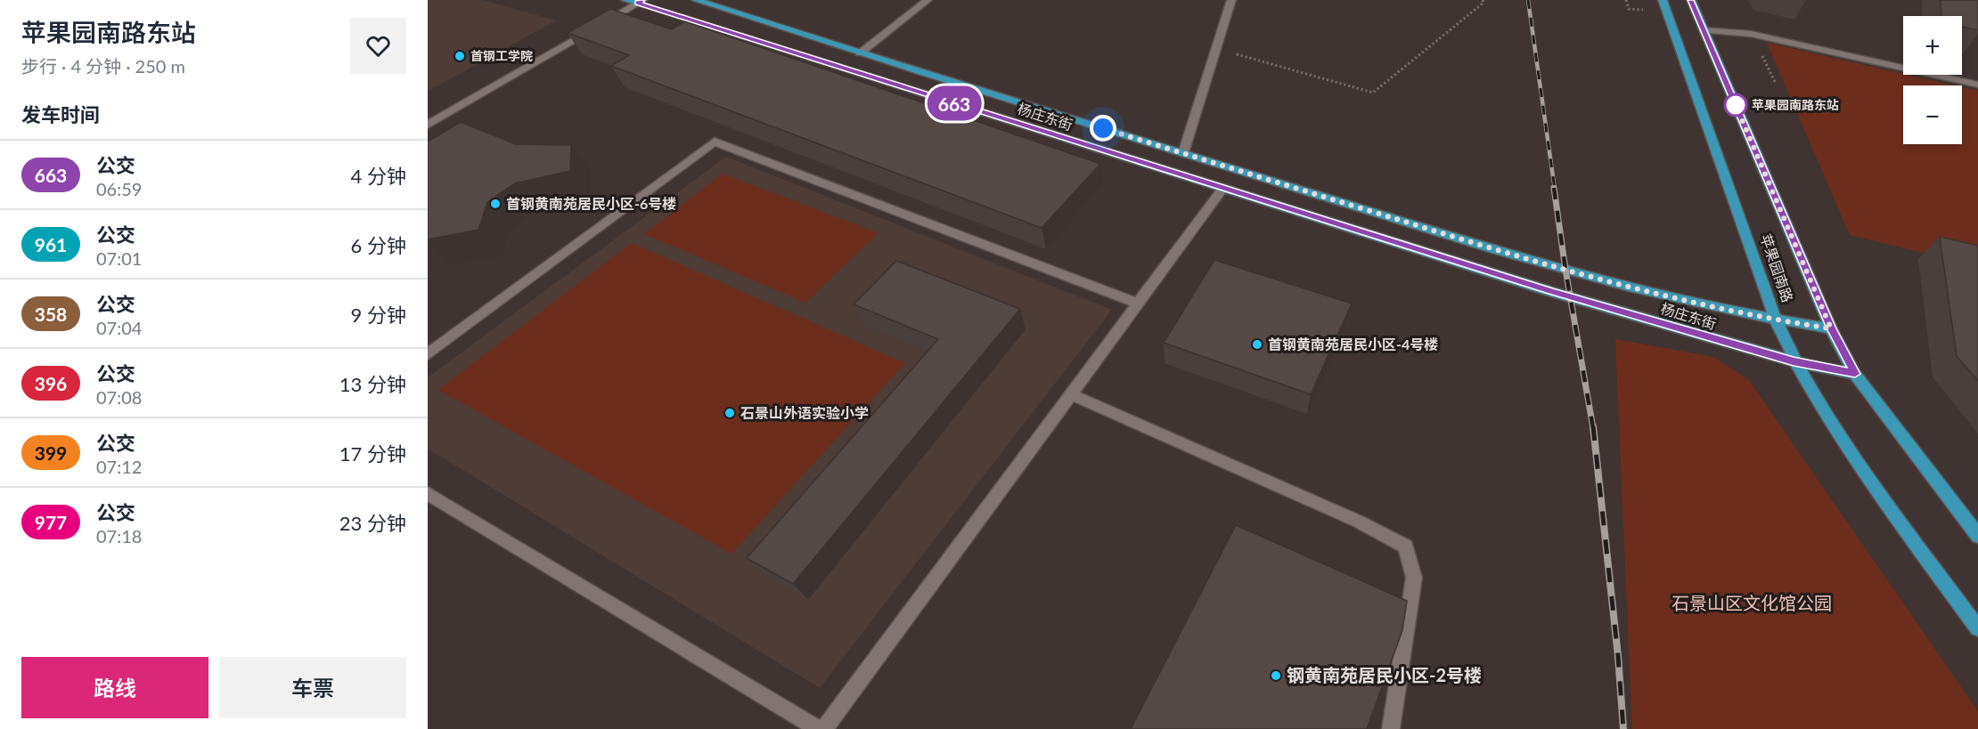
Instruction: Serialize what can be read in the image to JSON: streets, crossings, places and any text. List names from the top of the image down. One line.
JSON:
{"streets":{"main road":["杨庄东街","苹果园南路"]},"crossings":[["杨庄东街","苹果园南路"]],"parks":["石景山区文化馆公园"],"places":["首钢工学院","苹果园南路东站","首钢黄南苑居民小区-6号楼","首钢黄南苑居民小区-4号楼","石景山外语实验小学","钢黄南苑居民小区-2号楼"],"lines":["bus line 663"],"page":{"heading":[["苹果园南路东站","步行 · 4 分钟 · 250 m"],"发车时间"],"on_map":"663","map_buttons":["+","−"],"list":[{"mark":"663","name":"公交","note":"06:59","value":"4 分钟"},{"mark":"961","name":"公交","note":"07:01","value":"6 分钟"},{"mark":"358","name":"公交","note":"07:04","value":"9 分钟"},{"mark":"396","name":"公交","note":"07:08","value":"13 分钟"},{"mark":"399","name":"公交","note":"07:12","value":"17 分钟"},{"mark":"977","name":"公交","note":"07:18","value":"23 分钟"}],"buttons":["路线","车票"]}}
